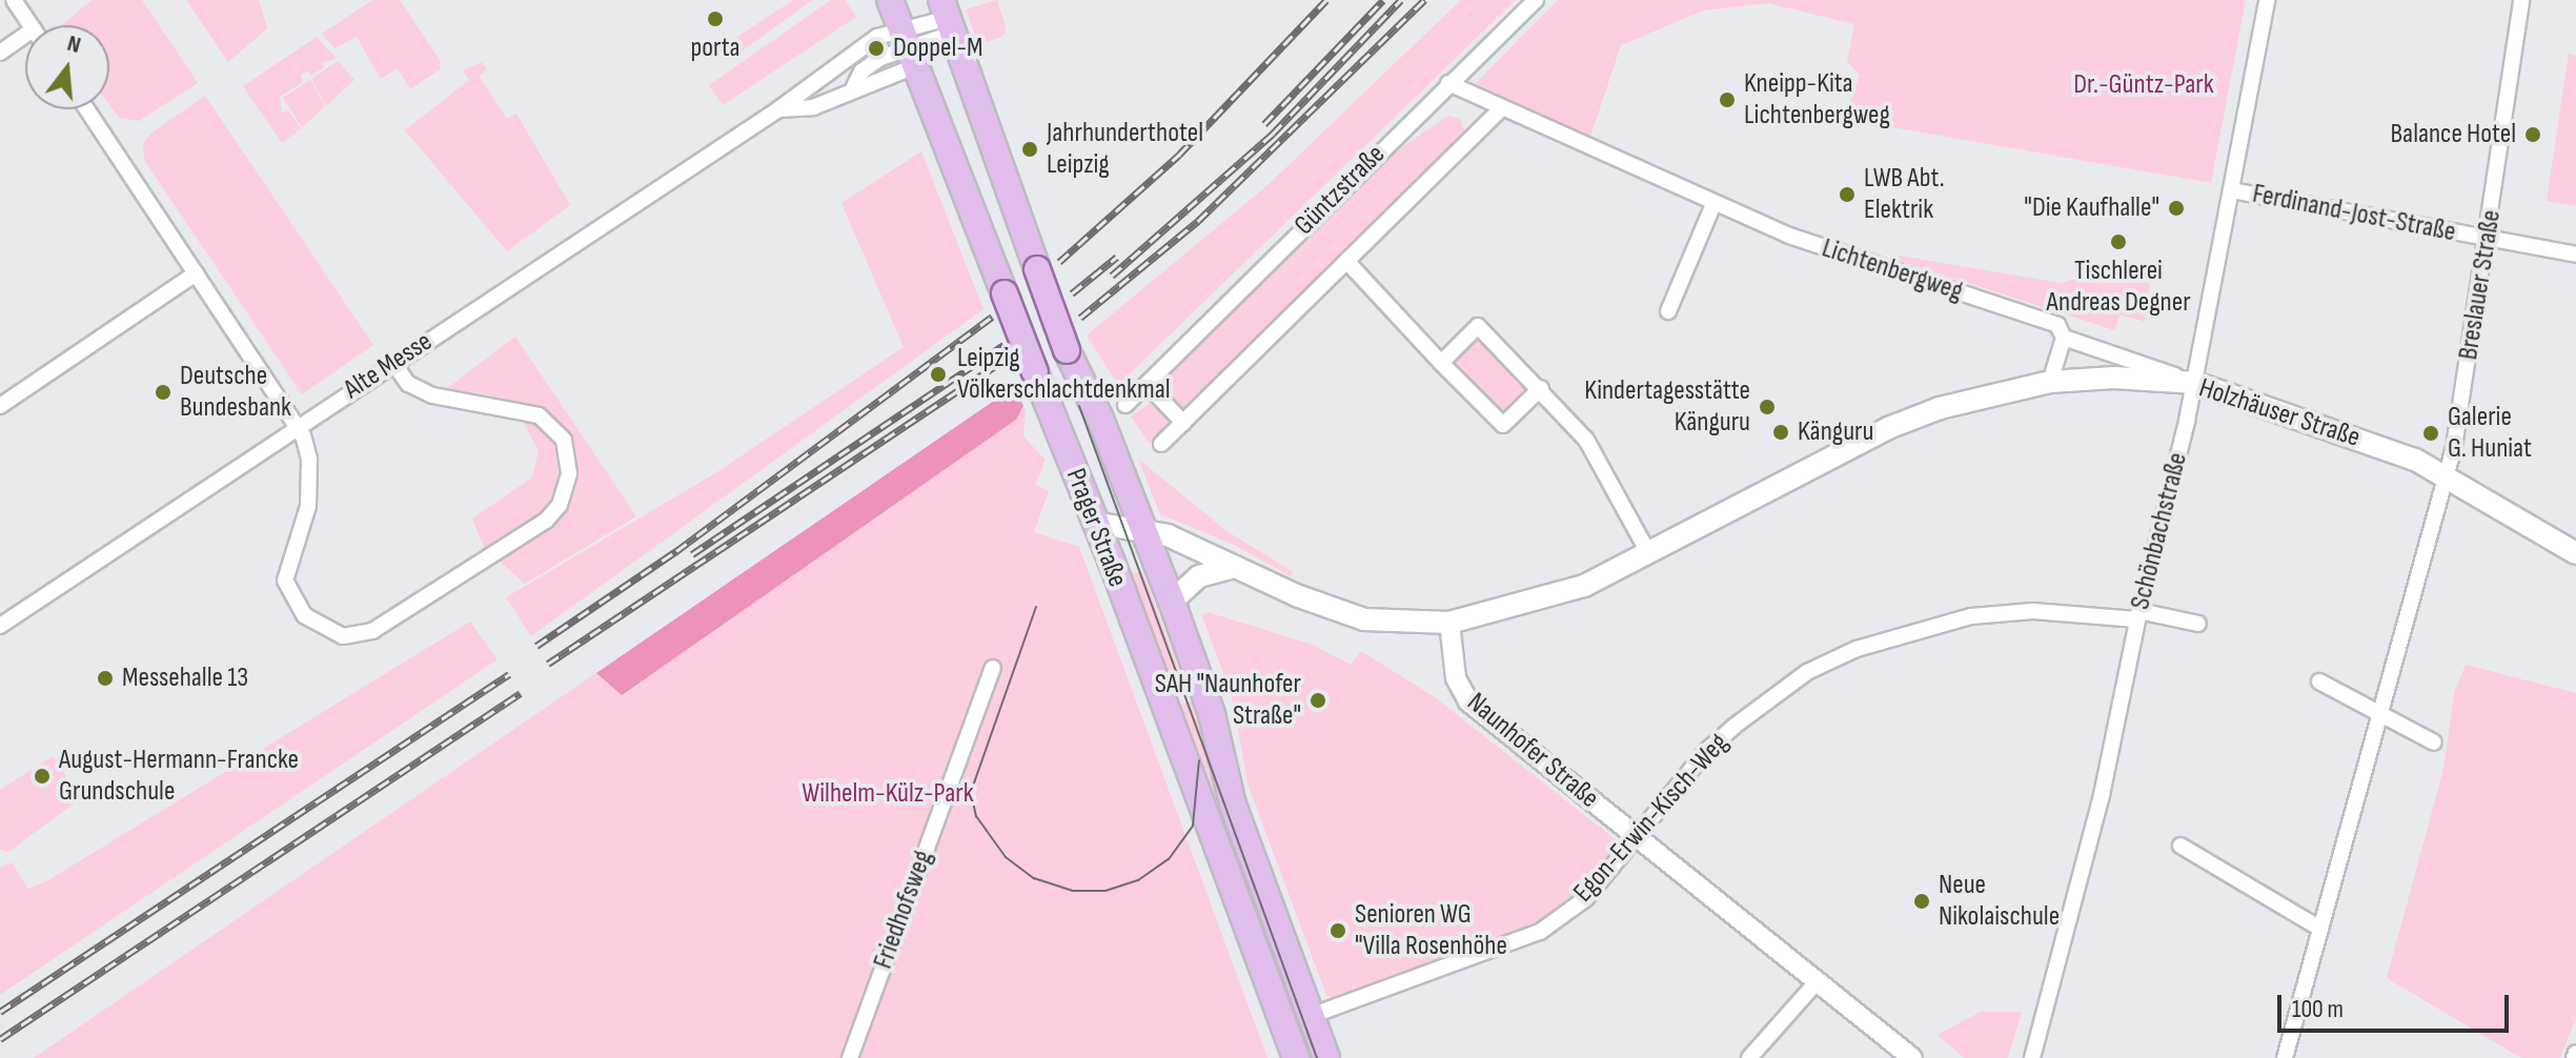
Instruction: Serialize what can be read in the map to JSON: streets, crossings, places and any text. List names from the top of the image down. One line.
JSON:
{"streets":{"main road":["Holzhäuser Straße","Prager Straße"],"street":["Güntzstraße","Ferdinand-Jost-Straße","Lichtenbergweg","Breslauer Straße","Alte Messe","Schönbachstraße","Naunhofer Straße","Egon-Erwin-Kisch-Weg","Friedhofsweg"]},"crossings":[["Güntzstraße","Lichtenbergweg"],["Ferdinand-Jost-Straße","Breslauer Straße"],["Ferdinand-Jost-Straße","Schönbachstraße"],["Lichtenbergweg","Holzhäuser Straße"],["Lichtenbergweg","Schönbachstraße"],["Breslauer Straße","Holzhäuser Straße"],["Alte Messe","Prager Straße"],["Holzhäuser Straße","Schönbachstraße"],["Holzhäuser Straße","Naunhofer Straße"],["Prager Straße","Egon-Erwin-Kisch-Weg"],["Schönbachstraße","Egon-Erwin-Kisch-Weg"],["Naunhofer Straße","Egon-Erwin-Kisch-Weg"]],"parks":["Dr.-Güntz-Park","Wilhelm-Külz-Park"],"places":["porta","Doppel-M","Kneipp-Kita Lichtenbergweg","Balance Hotel","Jahrhunderthotel Leipzig","LWB Abt. Elektrik","\"Die Kaufhalle\"","Tischlerei Andreas Degner","Leipzig Völkerschlachtdenkmal","Deutsche Bundesbank","Kindertagesstätte Känguru","Känguru","Galerie G. Huniat","Messehalle 13","SAH \"Naunhofer Straße\"","August-Hermann-Francke Grundschule","Neue Nikolaischule","Senioren WG \"Villa Rosenhöhe"],"scale_bar":"100 m","north":"top"}
